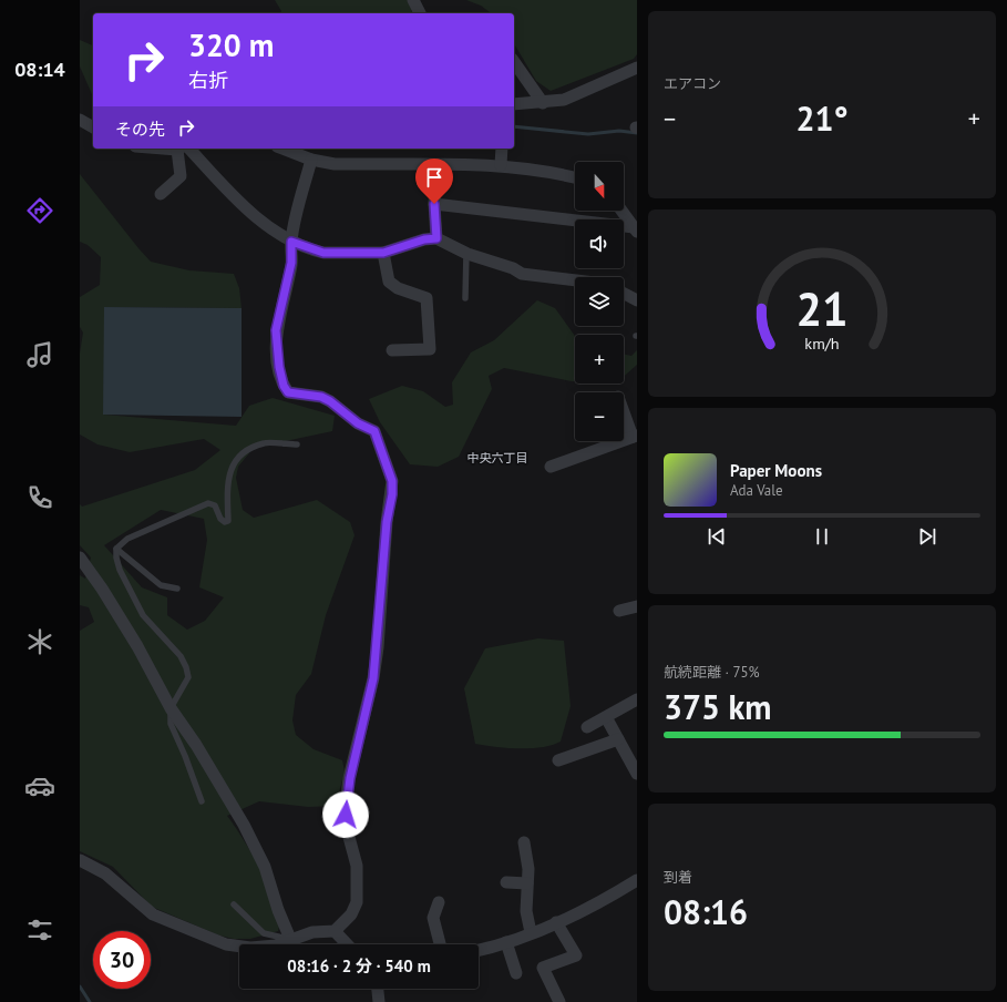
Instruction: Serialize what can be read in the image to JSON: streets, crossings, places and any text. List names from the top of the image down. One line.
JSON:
{"districts":["中央六丁目"],"north":"bottom","page":{"tabs":"08:14","tile":["エアコン",["航続距離 · 75%","375 km"],["到着","08:16"]],"turn":["320 m","右折"],"heat":["−","21°","+"],"then":"その先","map_buttons":["+","−"],"song":["Paper Moons","Ada Vale"],"limit":"30","trip":"08:16 · 2 分 · 540 m","gauge":["21","km/h"]}}
